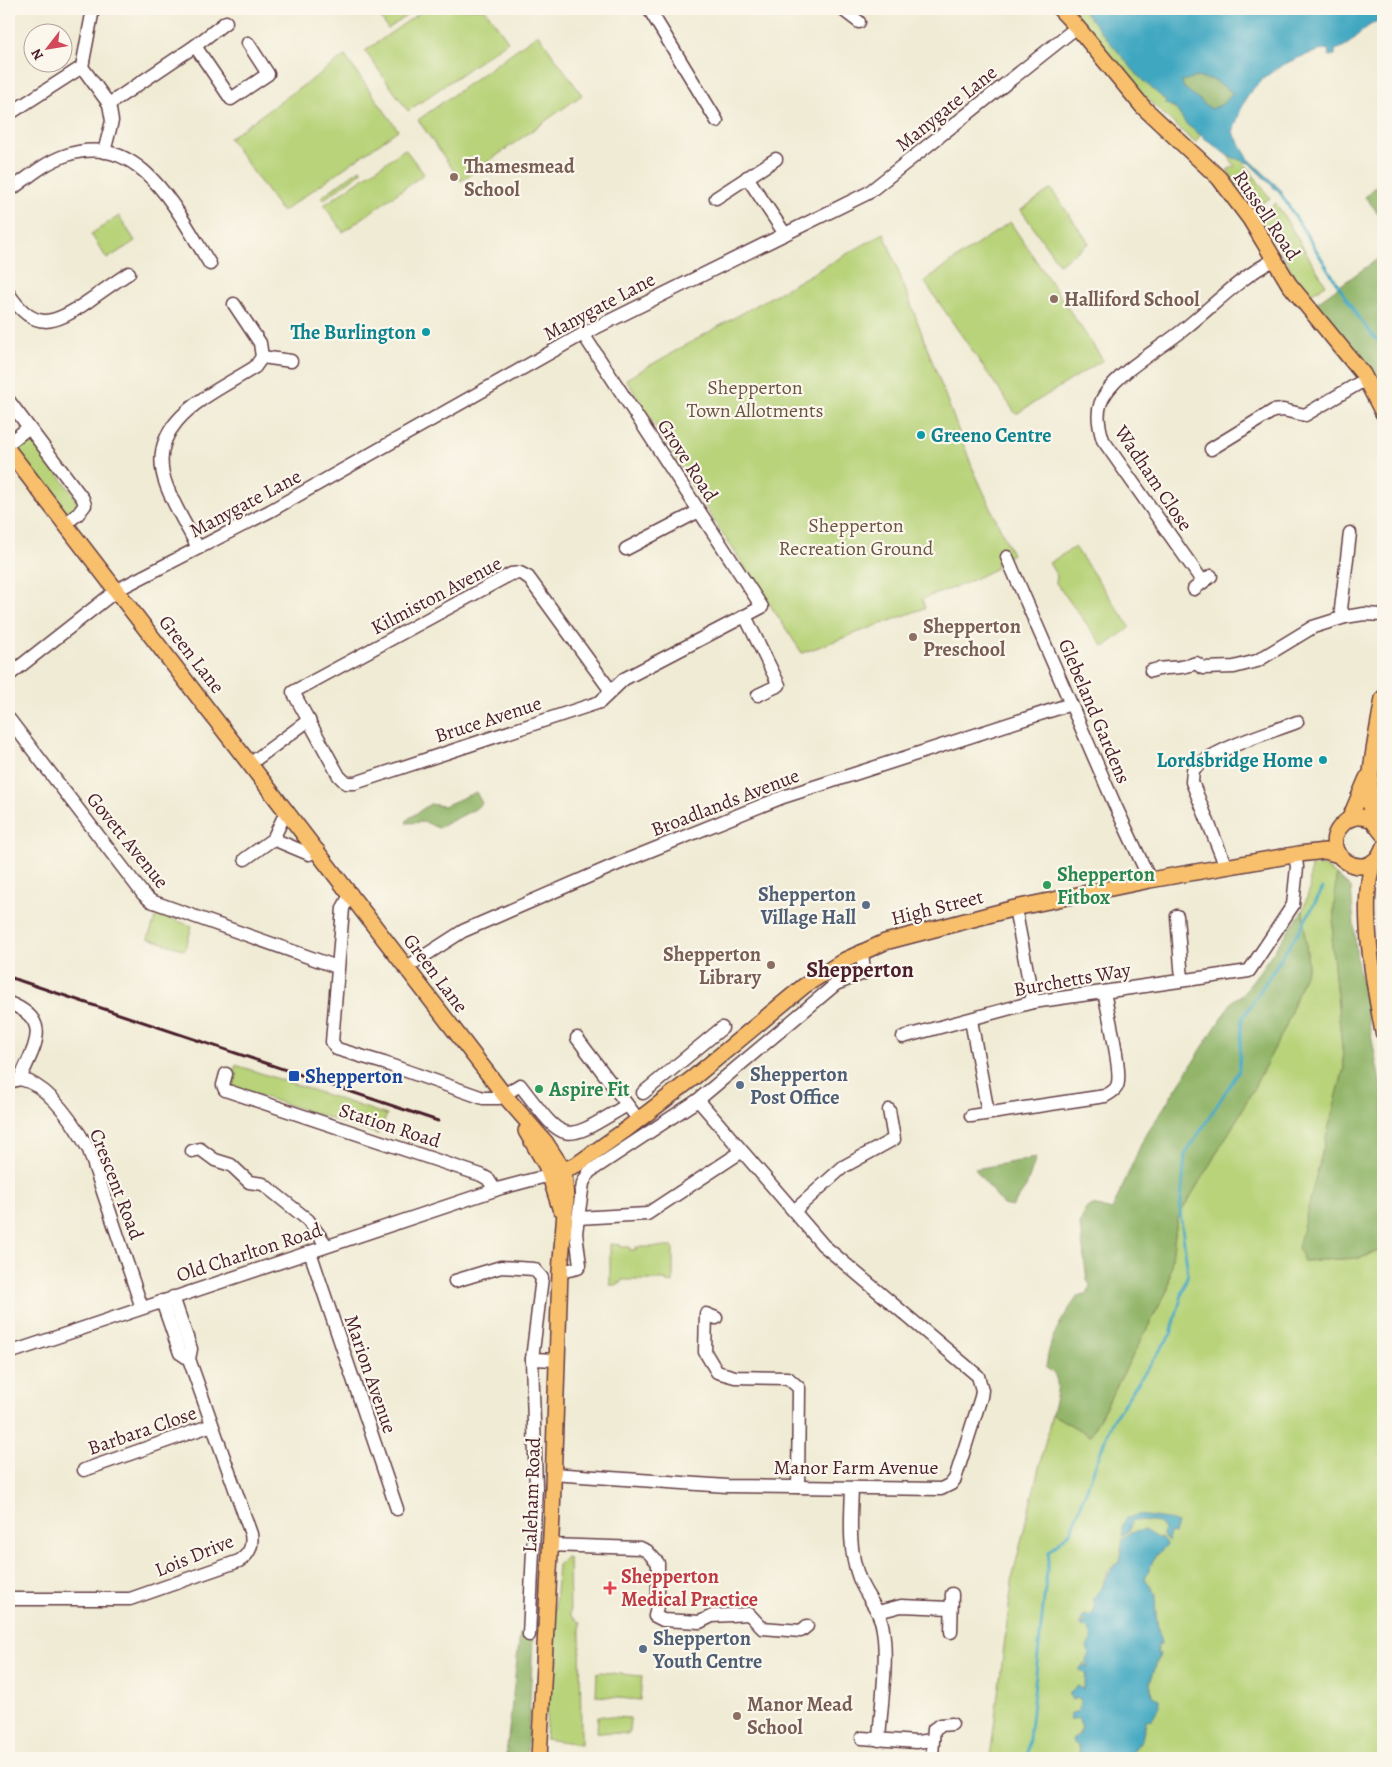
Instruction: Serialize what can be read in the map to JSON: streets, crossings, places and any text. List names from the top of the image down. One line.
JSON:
{"streets":{"main road":["Russell Road","Green Lane","High Street","Laleham Road"],"street":["Manygate Lane","Grove Road","Wadham Close","Kilmiston Avenue","Glebeland Gardens","Bruce Avenue","Broadlands Avenue","Govett Avenue","Burchetts Way","Station Road","Crescent Road","Old Charlton Road","Marion Avenue","Barbara Close","Manor Farm Avenue","Lois Drive"]},"crossings":[["Manygate Lane","Russell Road"],["Manygate Lane","Grove Road"],["Manygate Lane","Green Lane"],["Russell Road","Wadham Close"],["Grove Road","Bruce Avenue"],["Kilmiston Avenue","Bruce Avenue"],["Green Lane","Broadlands Avenue"],["Green Lane","High Street"],["Green Lane","Old Charlton Road"],["Green Lane","Laleham Road"],["Glebeland Gardens","Broadlands Avenue"],["Glebeland Gardens","High Street"],["High Street","Burchetts Way"],["High Street","Old Charlton Road"],["High Street","Laleham Road"],["Station Road","Old Charlton Road"],["Crescent Road","Old Charlton Road"],["Old Charlton Road","Marion Avenue"],["Old Charlton Road","Laleham Road"],["Old Charlton Road","Lois Drive"],["Barbara Close","Lois Drive"],["Manor Farm Avenue","Laleham Road"]],"districts":["Shepperton"],"parks":["Shepperton Town Allotments","Shepperton Recreation Ground"],"places":{"other":["Thamesmead School","Halliford School","The Burlington","Greeno Centre","Shepperton Preschool","Lordsbridge Home","Shepperton Fitbox","Shepperton Village Hall","Shepperton Library","Shepperton Post Office","Aspire Fit","Shepperton Youth Centre","Manor Mead School"],"transit":["Shepperton"],"health":["Shepperton Medical Practice"]},"north":"bottom left"}
